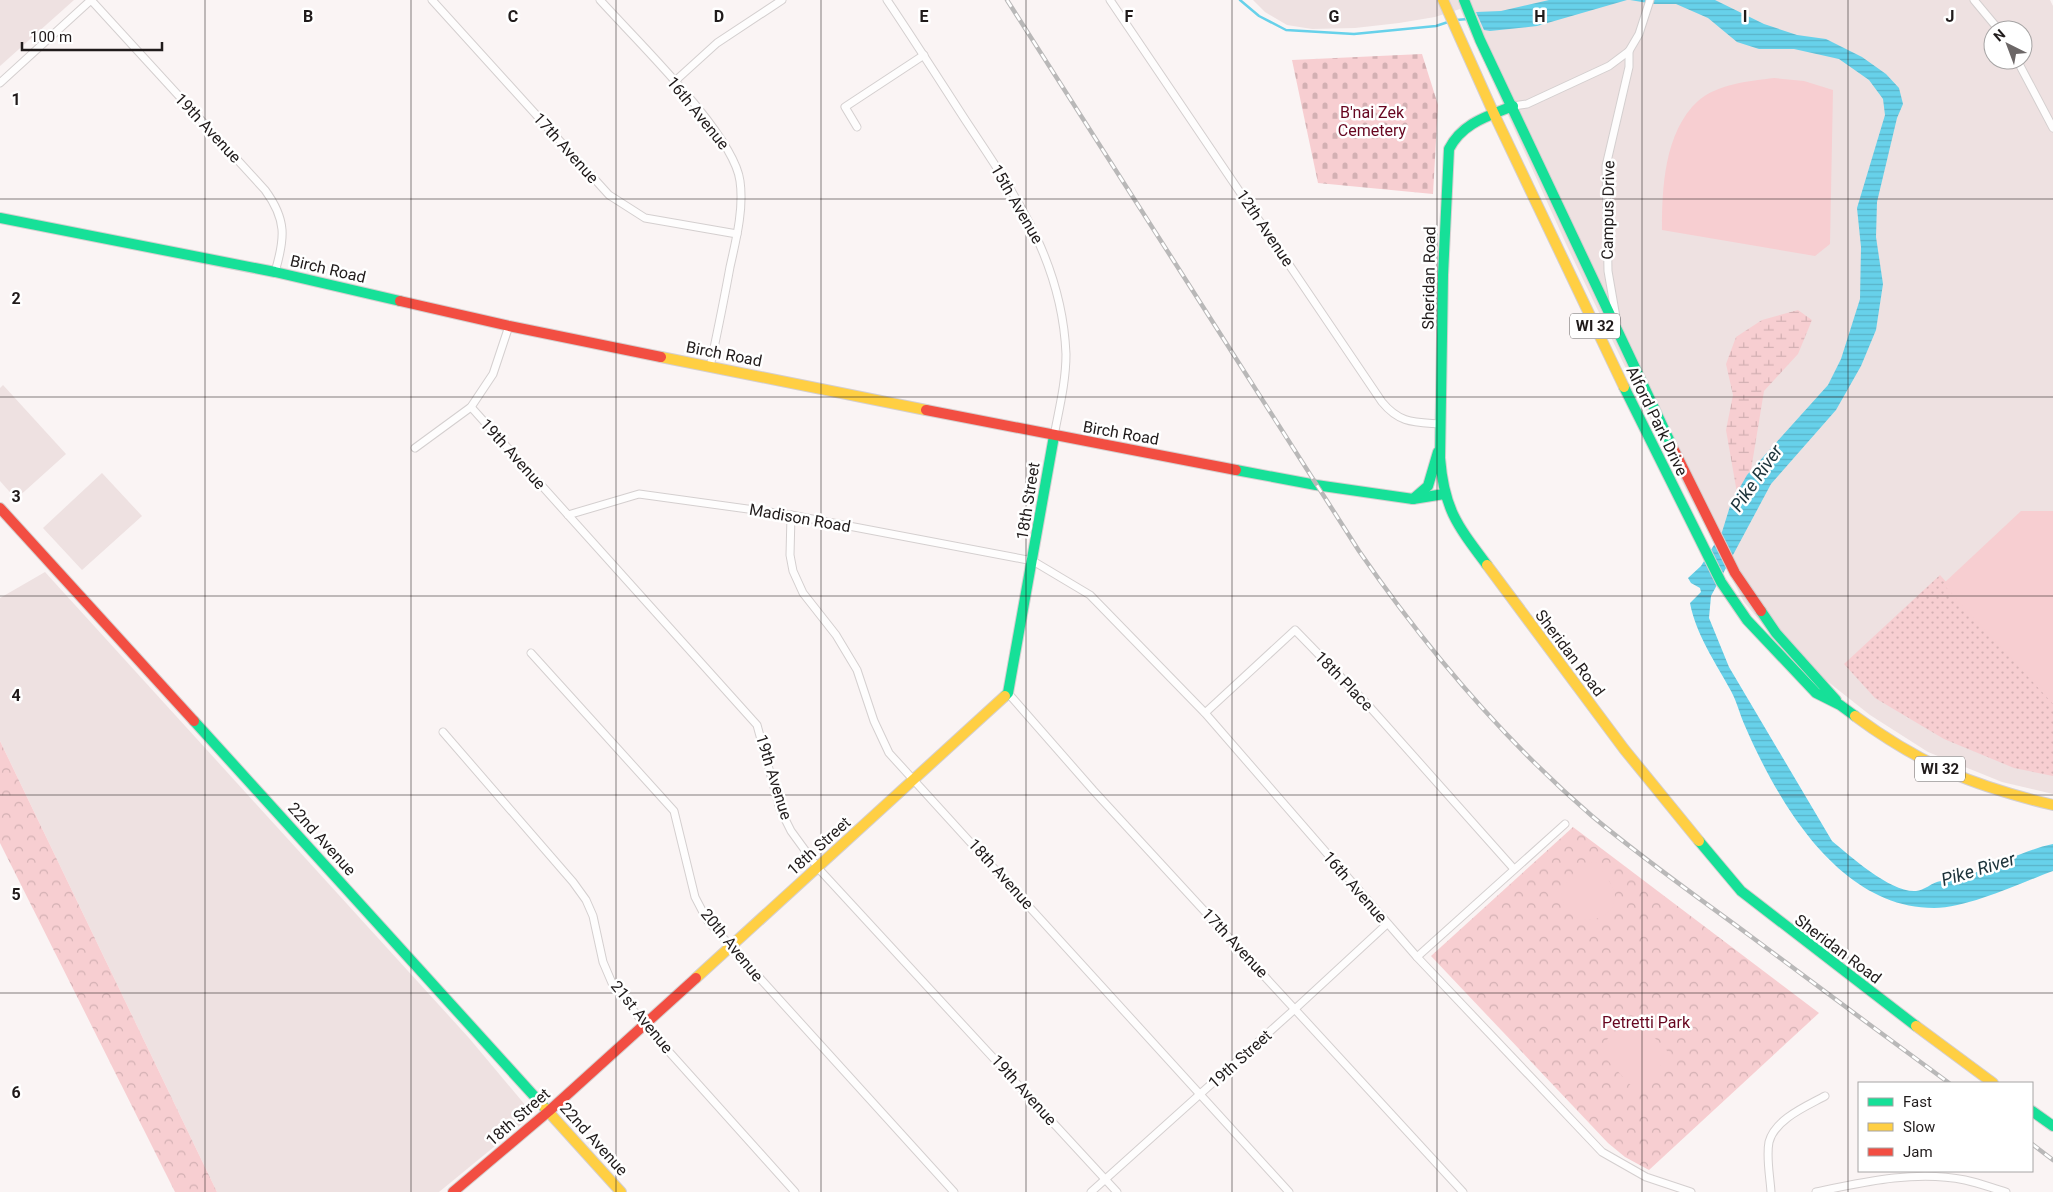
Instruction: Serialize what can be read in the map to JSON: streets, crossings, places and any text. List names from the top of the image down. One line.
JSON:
{"streets":{"street":["16th Avenue","19th Avenue","17th Avenue","15th Avenue","Campus Drive","12th Avenue","Birch Road","Sheridan Road","WI 32","Alford Park Drive","18th Street","Madison Road","18th Place","22nd Avenue","18th Avenue","20th Avenue","21st Avenue","19th Street"]},"crossings":[["16th Avenue","17th Avenue"],["16th Avenue","Birch Road"],["16th Avenue","18th Street"],["16th Avenue","Madison Road"],["16th Avenue","18th Place"],["16th Avenue","19th Street"],["19th Avenue","Birch Road"],["19th Avenue","18th Street"],["19th Avenue","Madison Road"],["19th Avenue","19th Street"],["17th Avenue","18th Street"],["17th Avenue","19th Street"],["15th Avenue","Birch Road"],["15th Avenue","18th Street"],["Campus Drive","Alford Park Drive"],["12th Avenue","Sheridan Road"],["Birch Road","Sheridan Road"],["Birch Road","18th Street"],["Sheridan Road","WI 32"],["Sheridan Road","Alford Park Drive"],["WI 32","Alford Park Drive"],["18th Street","Madison Road"],["18th Street","22nd Avenue"],["18th Street","18th Avenue"],["18th Street","20th Avenue"],["18th Street","21st Avenue"],["Madison Road","18th Avenue"],["18th Avenue","19th Street"]],"water":["Pike River"],"parks":["B'nai Zek Cemetery","Petretti Park"],"legend":["Fast","Slow","Jam"],"scale_bar":"100 m","north":"top left","grid":{"columns":["B","C","D","E","F","G","H","I","J"],"rows":["1","2","3","4","5","6"]}}
